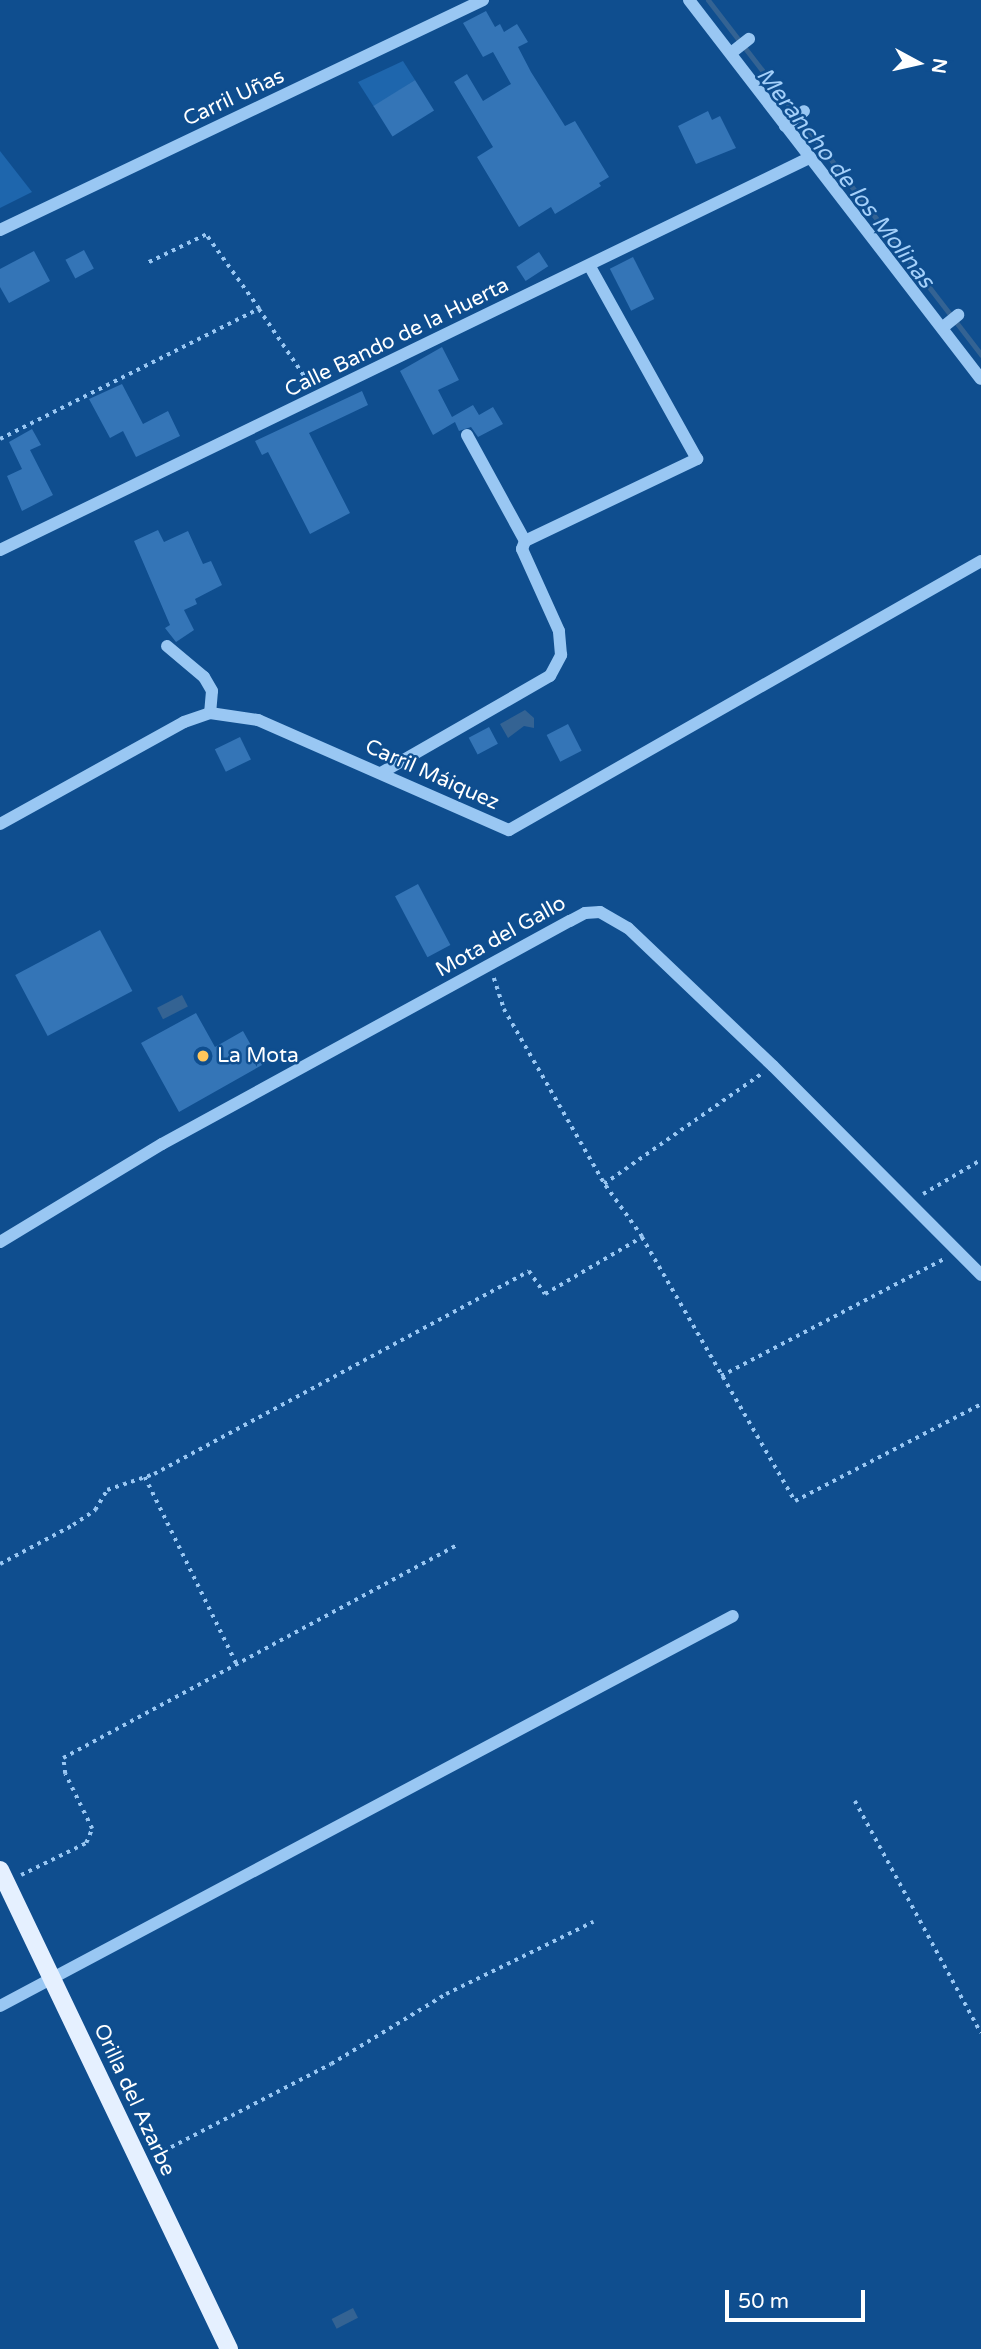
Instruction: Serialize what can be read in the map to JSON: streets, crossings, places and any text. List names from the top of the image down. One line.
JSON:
{"streets":{"main road":["Orilla del Azarbe"],"street":["Carril Uñas","Calle Bando de la Huerta","Carril Máiquez","Mota del Gallo"]},"water":["Merancho de los Molinas"],"places":["La Mota"],"scale_bar":"50 m","north":"right"}
